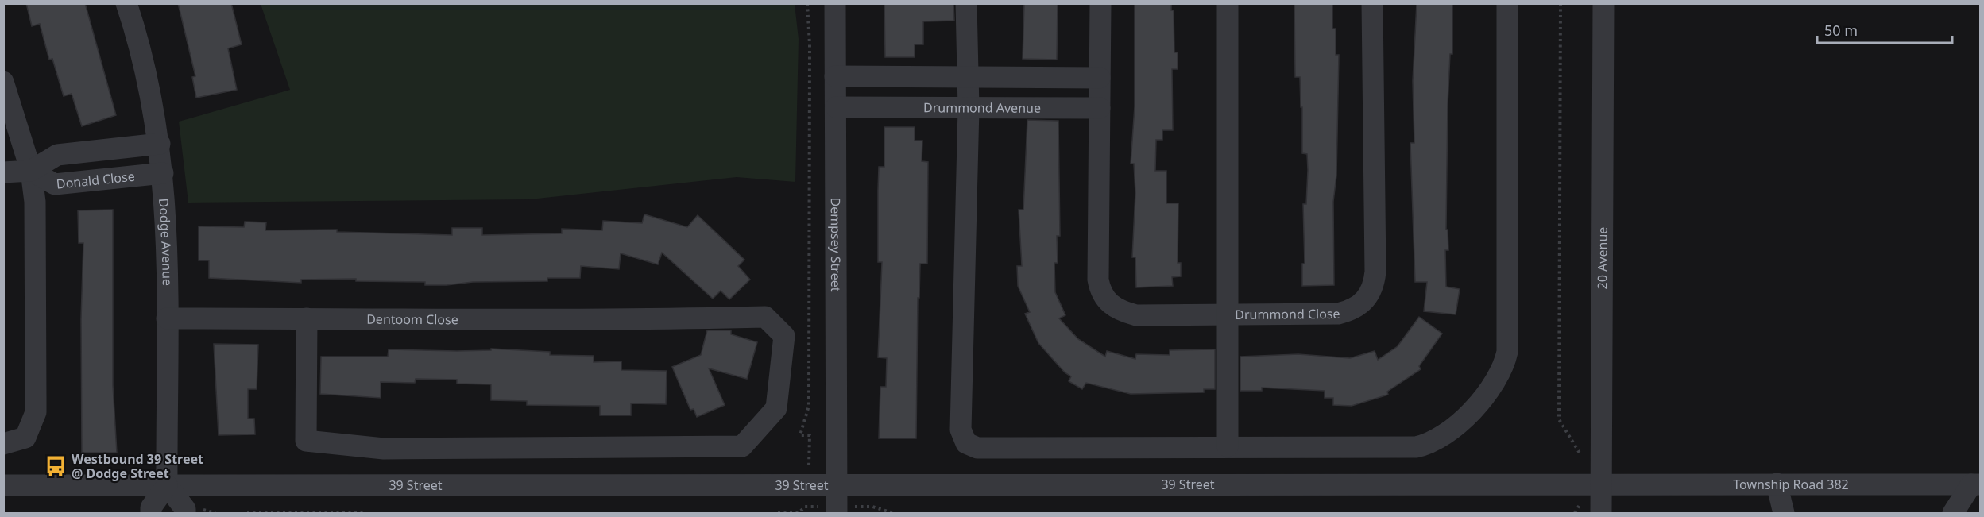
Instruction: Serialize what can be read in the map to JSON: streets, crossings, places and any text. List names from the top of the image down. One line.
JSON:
{"streets":{"street":["Drummond Avenue","Donald Close","Dodge Avenue","Dempsey Street","20 Avenue","Drummond Close","Dentoom Close","Township Road 382","39 Street"]},"crossings":[["Drummond Avenue","Dempsey Street"],["Drummond Avenue","Drummond Close"],["Donald Close","Dodge Avenue"],["Dodge Avenue","Dentoom Close"],["Dodge Avenue","39 Street"],["Dempsey Street","39 Street"],["20 Avenue","Township Road 382"],["20 Avenue","39 Street"],["Township Road 382","39 Street"]],"places":{"bus stop":["Westbound 39 Street @ Dodge Street"]},"scale_bar":"50 m"}
